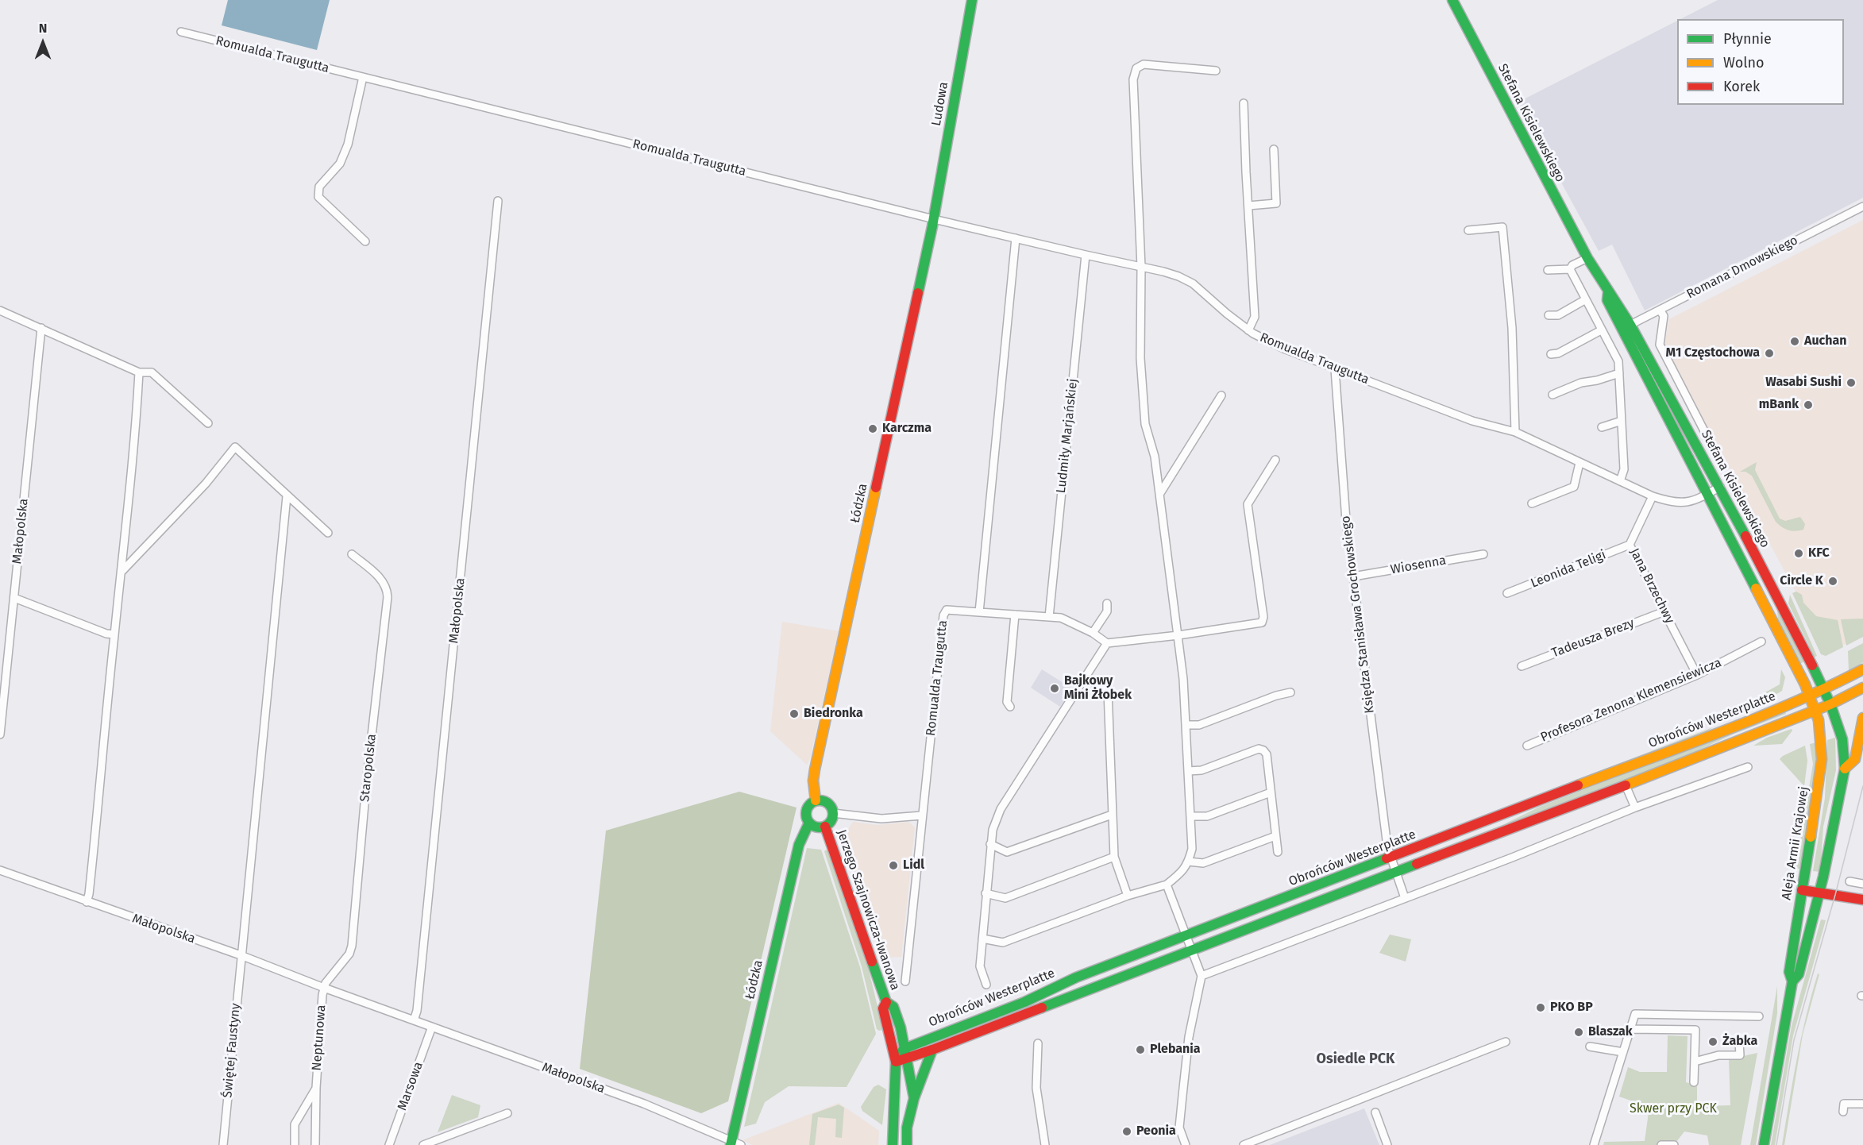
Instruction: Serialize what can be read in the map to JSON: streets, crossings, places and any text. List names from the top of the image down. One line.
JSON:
{"streets":{"main road":["Ludowa","Stefana Kisielewskiego","Łódzka","Obrońców Westerplatte","Aleja Armii Krajowej","Jerzego Szajnowicza-Iwanowa"],"street":["Romualda Traugutta","Romana Dmowskiego","Ludmiły Marjańskiej","Małopolska","Wiosenna","Leonida Teligi","Jana Brzechwy","Księdza Stanisława Grochowskiego","Tadeusza Brezy","Profesora Zenona Klemensiewicza","Staropolska","Neptunowa","Świętej Faustyny","Marsowa"]},"crossings":[["Romualda Traugutta","Ludowa"],["Romualda Traugutta","Stefana Kisielewskiego"],["Romualda Traugutta","Ludmiły Marjańskiej"],["Romualda Traugutta","Łódzka"],["Romualda Traugutta","Jana Brzechwy"],["Romualda Traugutta","Księdza Stanisława Grochowskiego"],["Ludowa","Łódzka"],["Stefana Kisielewskiego","Romana Dmowskiego"],["Stefana Kisielewskiego","Obrońców Westerplatte"],["Stefana Kisielewskiego","Aleja Armii Krajowej"],["Łódzka","Małopolska"],["Łódzka","Jerzego Szajnowicza-Iwanowa"],["Małopolska","Staropolska"],["Małopolska","Neptunowa"],["Małopolska","Świętej Faustyny"],["Małopolska","Marsowa"],["Wiosenna","Księdza Stanisława Grochowskiego"],["Leonida Teligi","Jana Brzechwy"],["Jana Brzechwy","Tadeusza Brezy"],["Jana Brzechwy","Profesora Zenona Klemensiewicza"],["Księdza Stanisława Grochowskiego","Obrońców Westerplatte"],["Obrońców Westerplatte","Aleja Armii Krajowej"],["Obrońców Westerplatte","Jerzego Szajnowicza-Iwanowa"],["Staropolska","Neptunowa"]],"districts":["Osiedle PCK"],"parks":["Skwer przy PCK"],"places":["Auchan","M1 Częstochowa","Wasabi Sushi","mBank","Karczma","KFC","Circle K","Bajkowy Mini Żłobek","Biedronka","Lidl","PKO BP","Blaszak","Żabka","Plebania","Peonia"],"legend":["Płynnie","Wolno","Korek"],"north":"top"}
